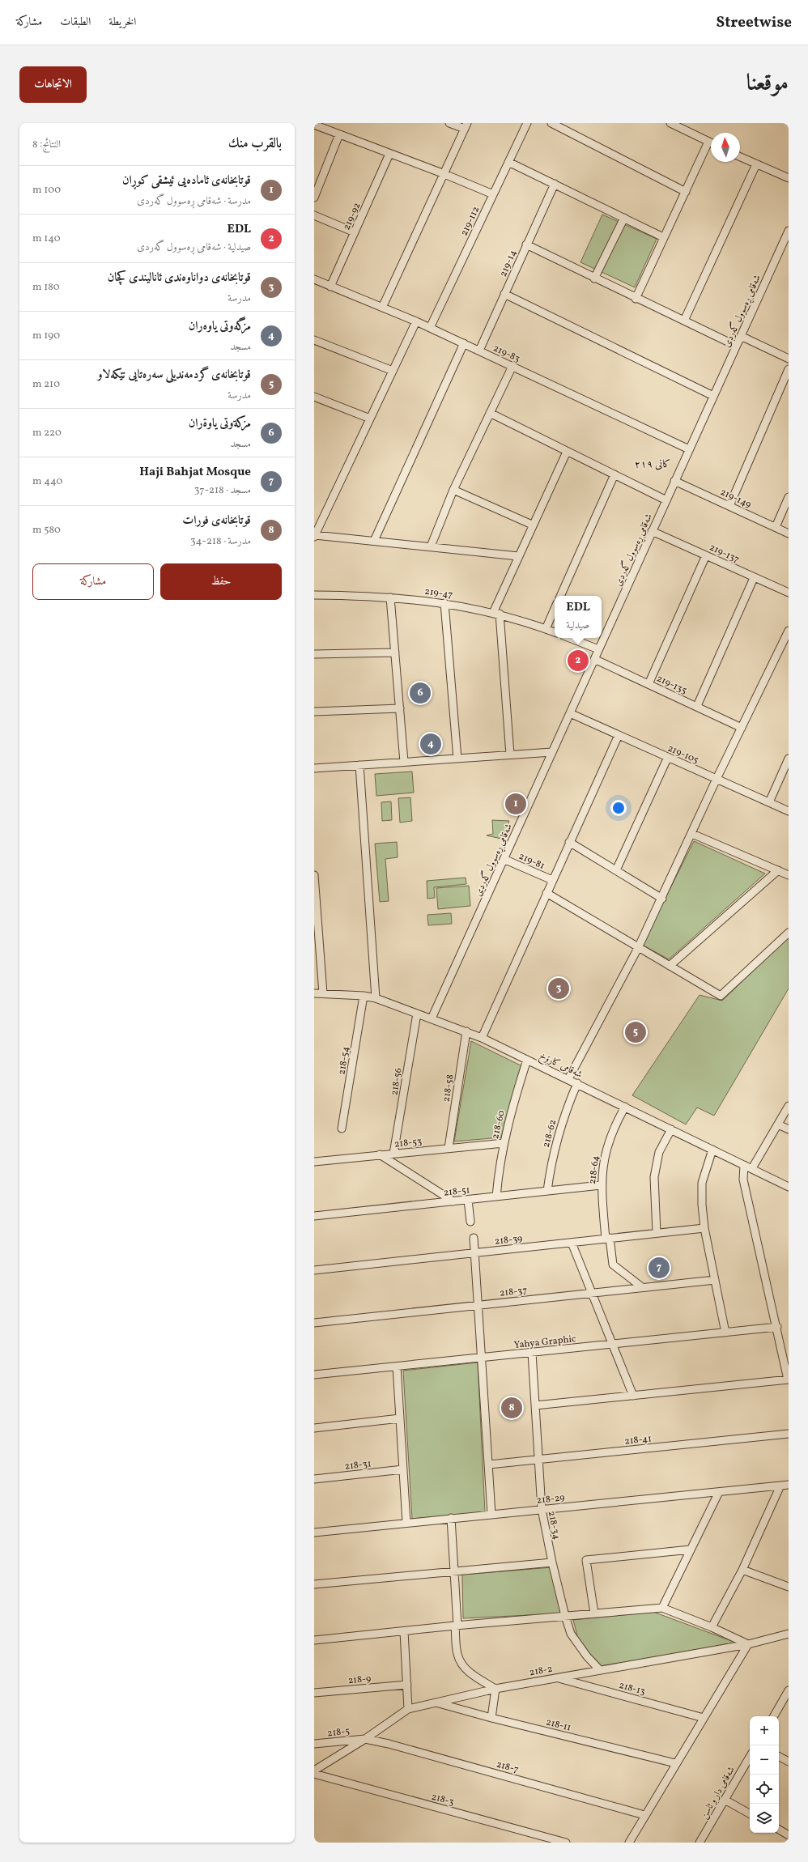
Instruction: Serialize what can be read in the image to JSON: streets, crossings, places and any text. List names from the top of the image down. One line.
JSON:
{"streets":{"street":["219-92","219-112","219-14","شەقامی ڕەسوول گەردی","219-83","219-149","219-137","219-47","219-135","219-105","219-81","218-54","شەقامی کارۆخ","218-56","218-58","218-60","218-62","218-53","218-64","218-51","218-39","218-37","Yahya Graphic","218-41","218-31","218-29","218-34","218-2","218-9","218-13","218-11","218-5","218-7","شەقامی دار و ئاسن","218-3"]},"crossings":[["219-92","219-83"],["219-112","219-83"],["219-14","219-83"],["شەقامی ڕەسوول گەردی","219-83"],["شەقامی ڕەسوول گەردی","219-149"],["شەقامی ڕەسوول گەردی","219-137"],["شەقامی ڕەسوول گەردی","219-135"],["شەقامی ڕەسوول گەردی","219-105"],["شەقامی ڕەسوول گەردی","219-81"],["شەقامی ڕەسوول گەردی","شەقامی کارۆخ"],["218-54","شەقامی کارۆخ"],["شەقامی کارۆخ","218-56"],["شەقامی کارۆخ","218-58"],["شەقامی کارۆخ","218-60"],["شەقامی کارۆخ","218-62"],["شەقامی کارۆخ","218-64"],["218-56","218-53"],["218-58","218-53"],["218-60","218-53"],["218-60","218-51"],["218-62","218-51"],["218-64","218-51"],["218-64","218-39"],["218-64","218-37"],["Yahya Graphic","218-34"],["218-41","218-34"],["218-29","218-34"],["218-34","218-2"],["218-2","218-13"],["218-2","218-11"],["218-2","218-5"],["218-2","218-7"],["218-5","218-7"]],"districts":["کانی ٢١٩"],"north":"top","page":{"header":"Streetwise","nav":["الخريطة","الطبقات","مشاركة"],"title":"موقعنا","buttons":["الاتجاهات",["حفظ","مشاركة"]],"heading":["بالقرب منك","النتائج: 8"],"list":[{"mark":"1","name":"قوتابخانەی ئامادەیی ئیشقی کوڕان","note":"مدرسة · شەقامی ڕەسوول گەردی","value":"100 m"},{"mark":"2","name":"EDL","note":"صيدلية · شەقامی ڕەسوول گەردی","value":"140 m"},{"mark":"3","name":"قوتابخانەی دواناوەندی ئانالیندی كچان","note":"مدرسة","value":"180 m"},{"mark":"4","name":"مزگەوتی یاوەران","note":"مسجد","value":"190 m"},{"mark":"5","name":"قوتابخانەی گردمەندیلی سەرەتایی تێكەلاو","note":"مدرسة","value":"210 m"},{"mark":"6","name":"مزكةوتى ياوةران","note":"مسجد","value":"220 m"},{"mark":"7","name":"Haji Bahjat Mosque","note":"مسجد · 218-37","value":"440 m"},{"mark":"8","name":"قوتابخانەی فورات","note":"مدرسة · 218-34","value":"580 m"}],"popup":["EDL","صيدلية"],"pins":["2","6","4","1","3","5","7","8"],"map_buttons":["+","−"]}}
